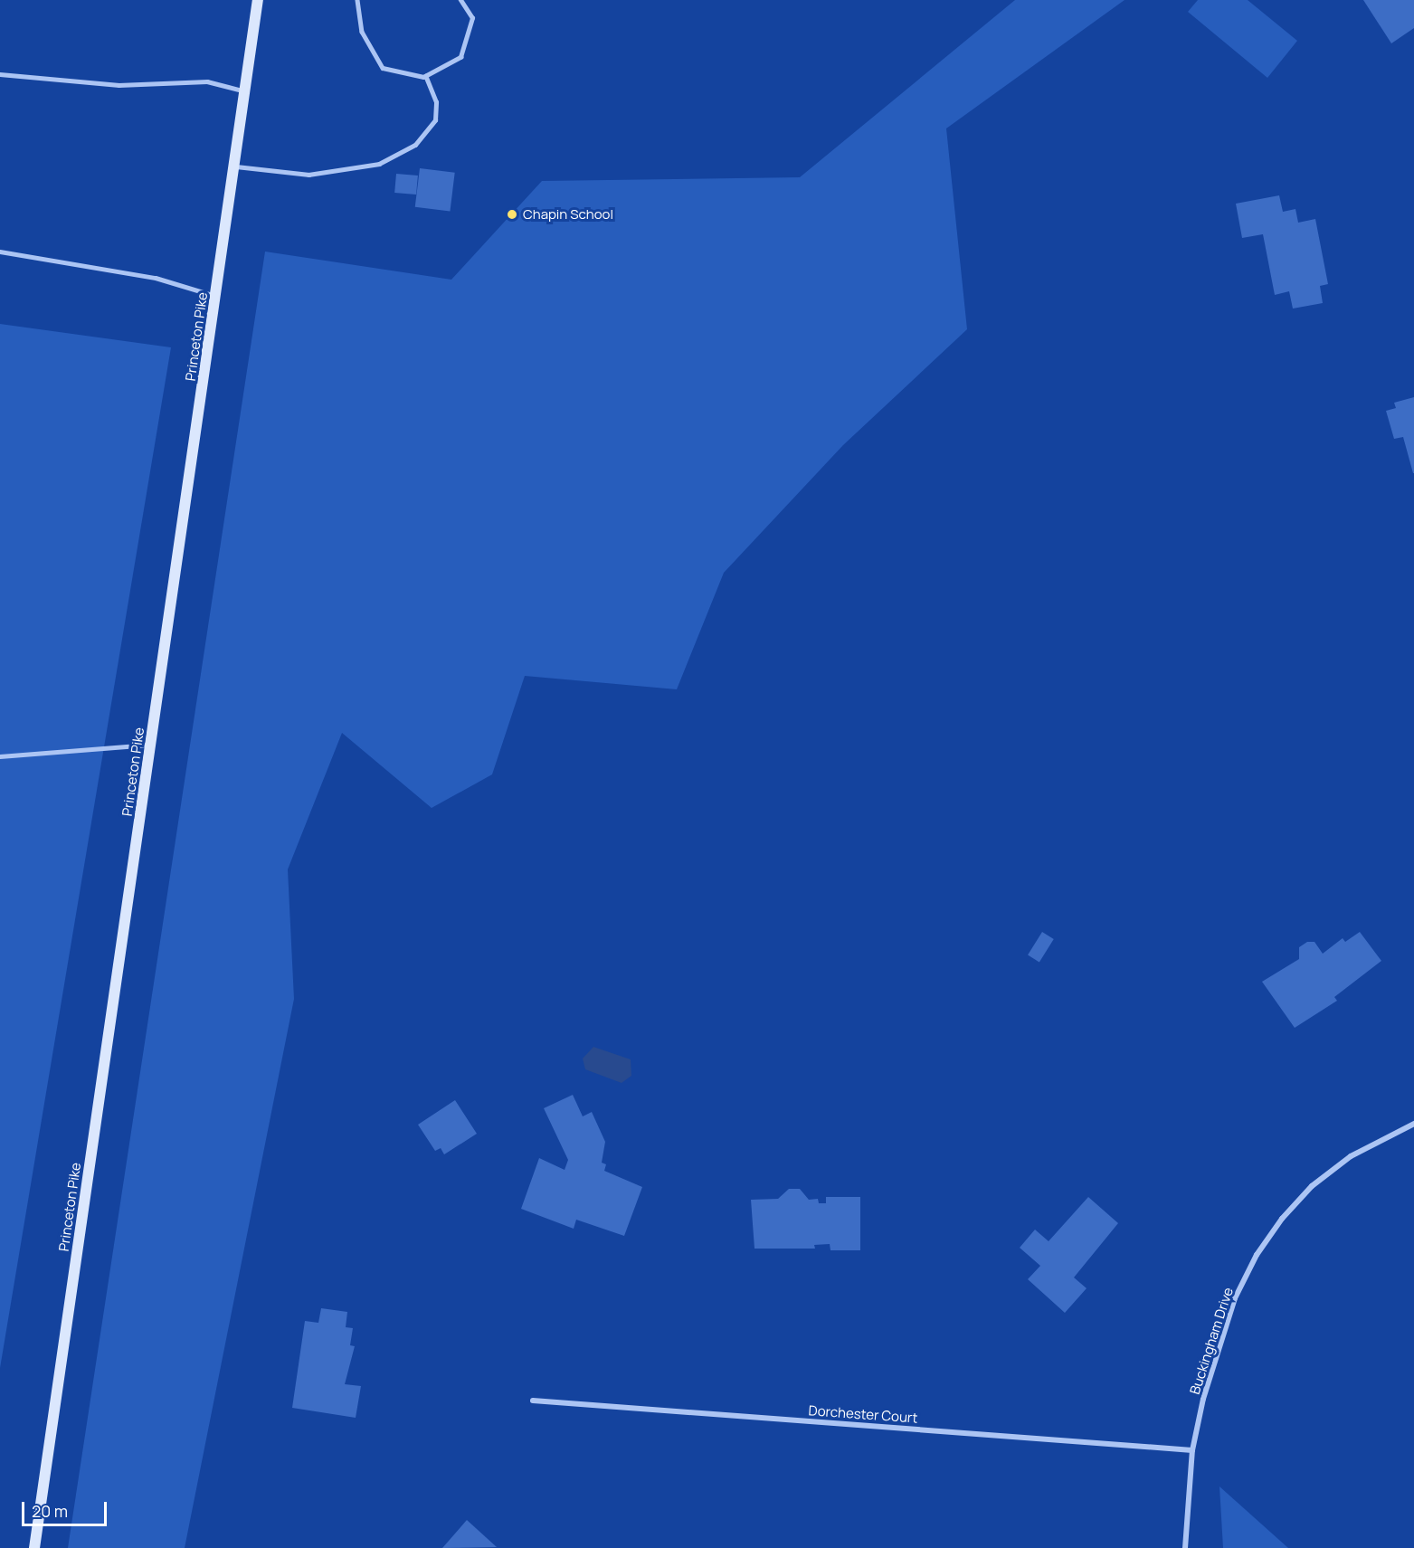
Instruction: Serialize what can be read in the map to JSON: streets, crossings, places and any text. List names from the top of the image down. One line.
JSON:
{"streets":{"main road":["Princeton Pike"],"street":["Buckingham Drive","Dorchester Court"]},"crossings":[["Buckingham Drive","Dorchester Court"]],"places":["Chapin School"],"scale_bar":"20 m"}
